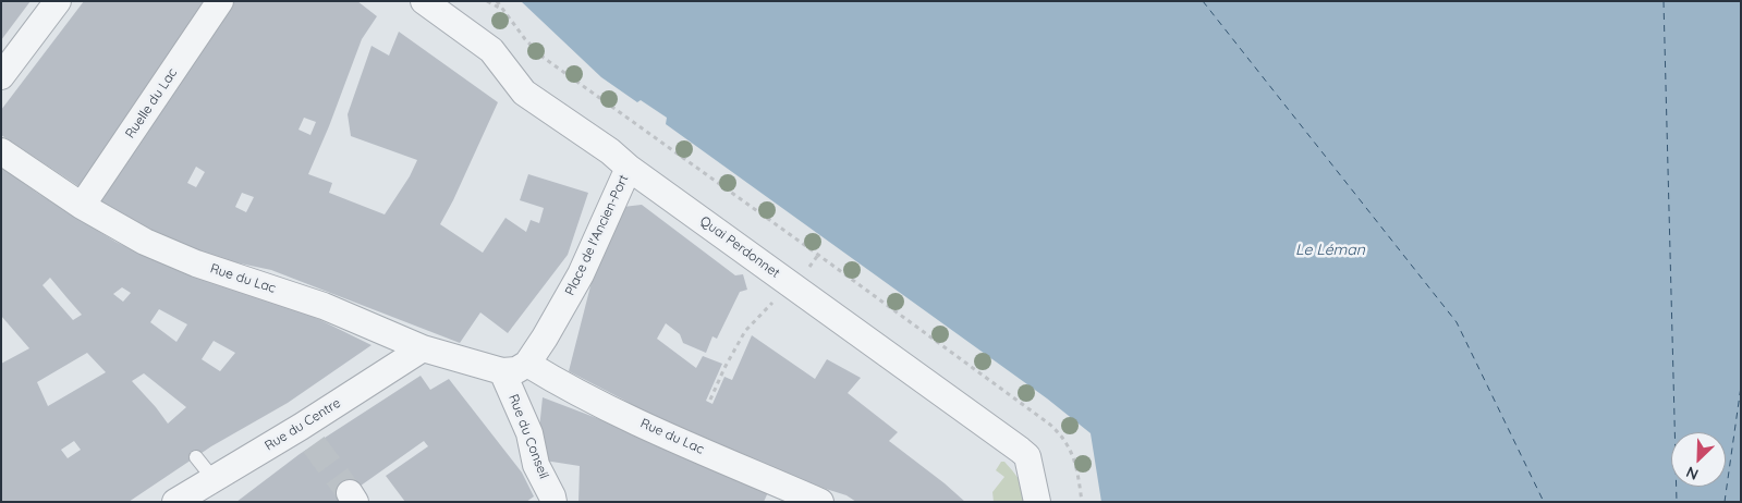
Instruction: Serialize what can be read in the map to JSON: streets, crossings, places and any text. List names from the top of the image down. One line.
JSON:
{"streets":{"street":["Ruelle du Lac","Place de l'Ancien-Port","Quai Perdonnet","Rue du Lac","Rue du Centre","Rue du Conseil"]},"crossings":[["Ruelle du Lac","Rue du Lac"],["Place de l'Ancien-Port","Quai Perdonnet"],["Place de l'Ancien-Port","Rue du Lac"],["Rue du Lac","Rue du Centre"],["Rue du Lac","Rue du Conseil"]],"water":["Le Léman"],"north":"bottom left"}
